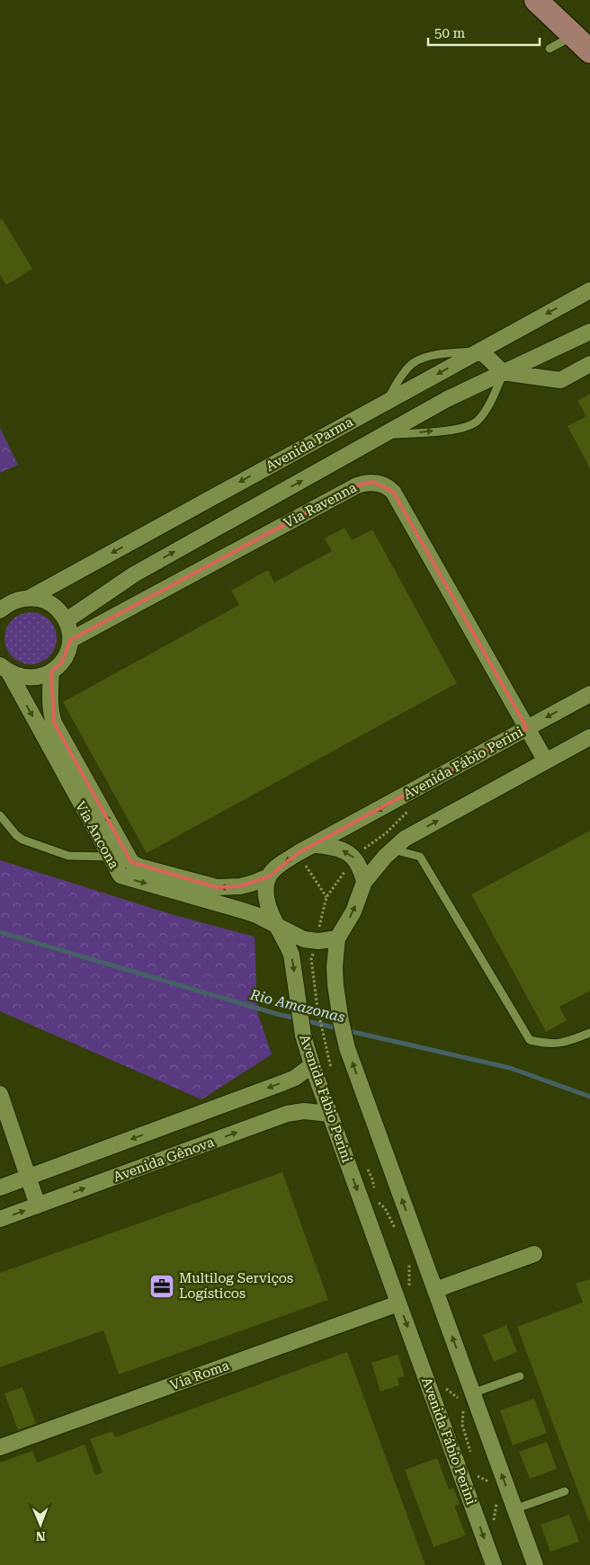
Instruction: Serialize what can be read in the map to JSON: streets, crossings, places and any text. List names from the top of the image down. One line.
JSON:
{"streets":{"street":["Avenida Parma","Via Ravenna","Avenida Fábio Perini","Via Ancona","Avenida Gênova","Via Roma"]},"crossings":[["Via Ravenna","Avenida Fábio Perini"],["Avenida Fábio Perini","Via Ancona"],["Avenida Fábio Perini","Avenida Gênova"],["Avenida Fábio Perini","Via Roma"]],"water":["Rio Amazonas"],"places":{"office":["Multilog Serviços Logísticos"]},"scale_bar":"50 m","north":"bottom"}
